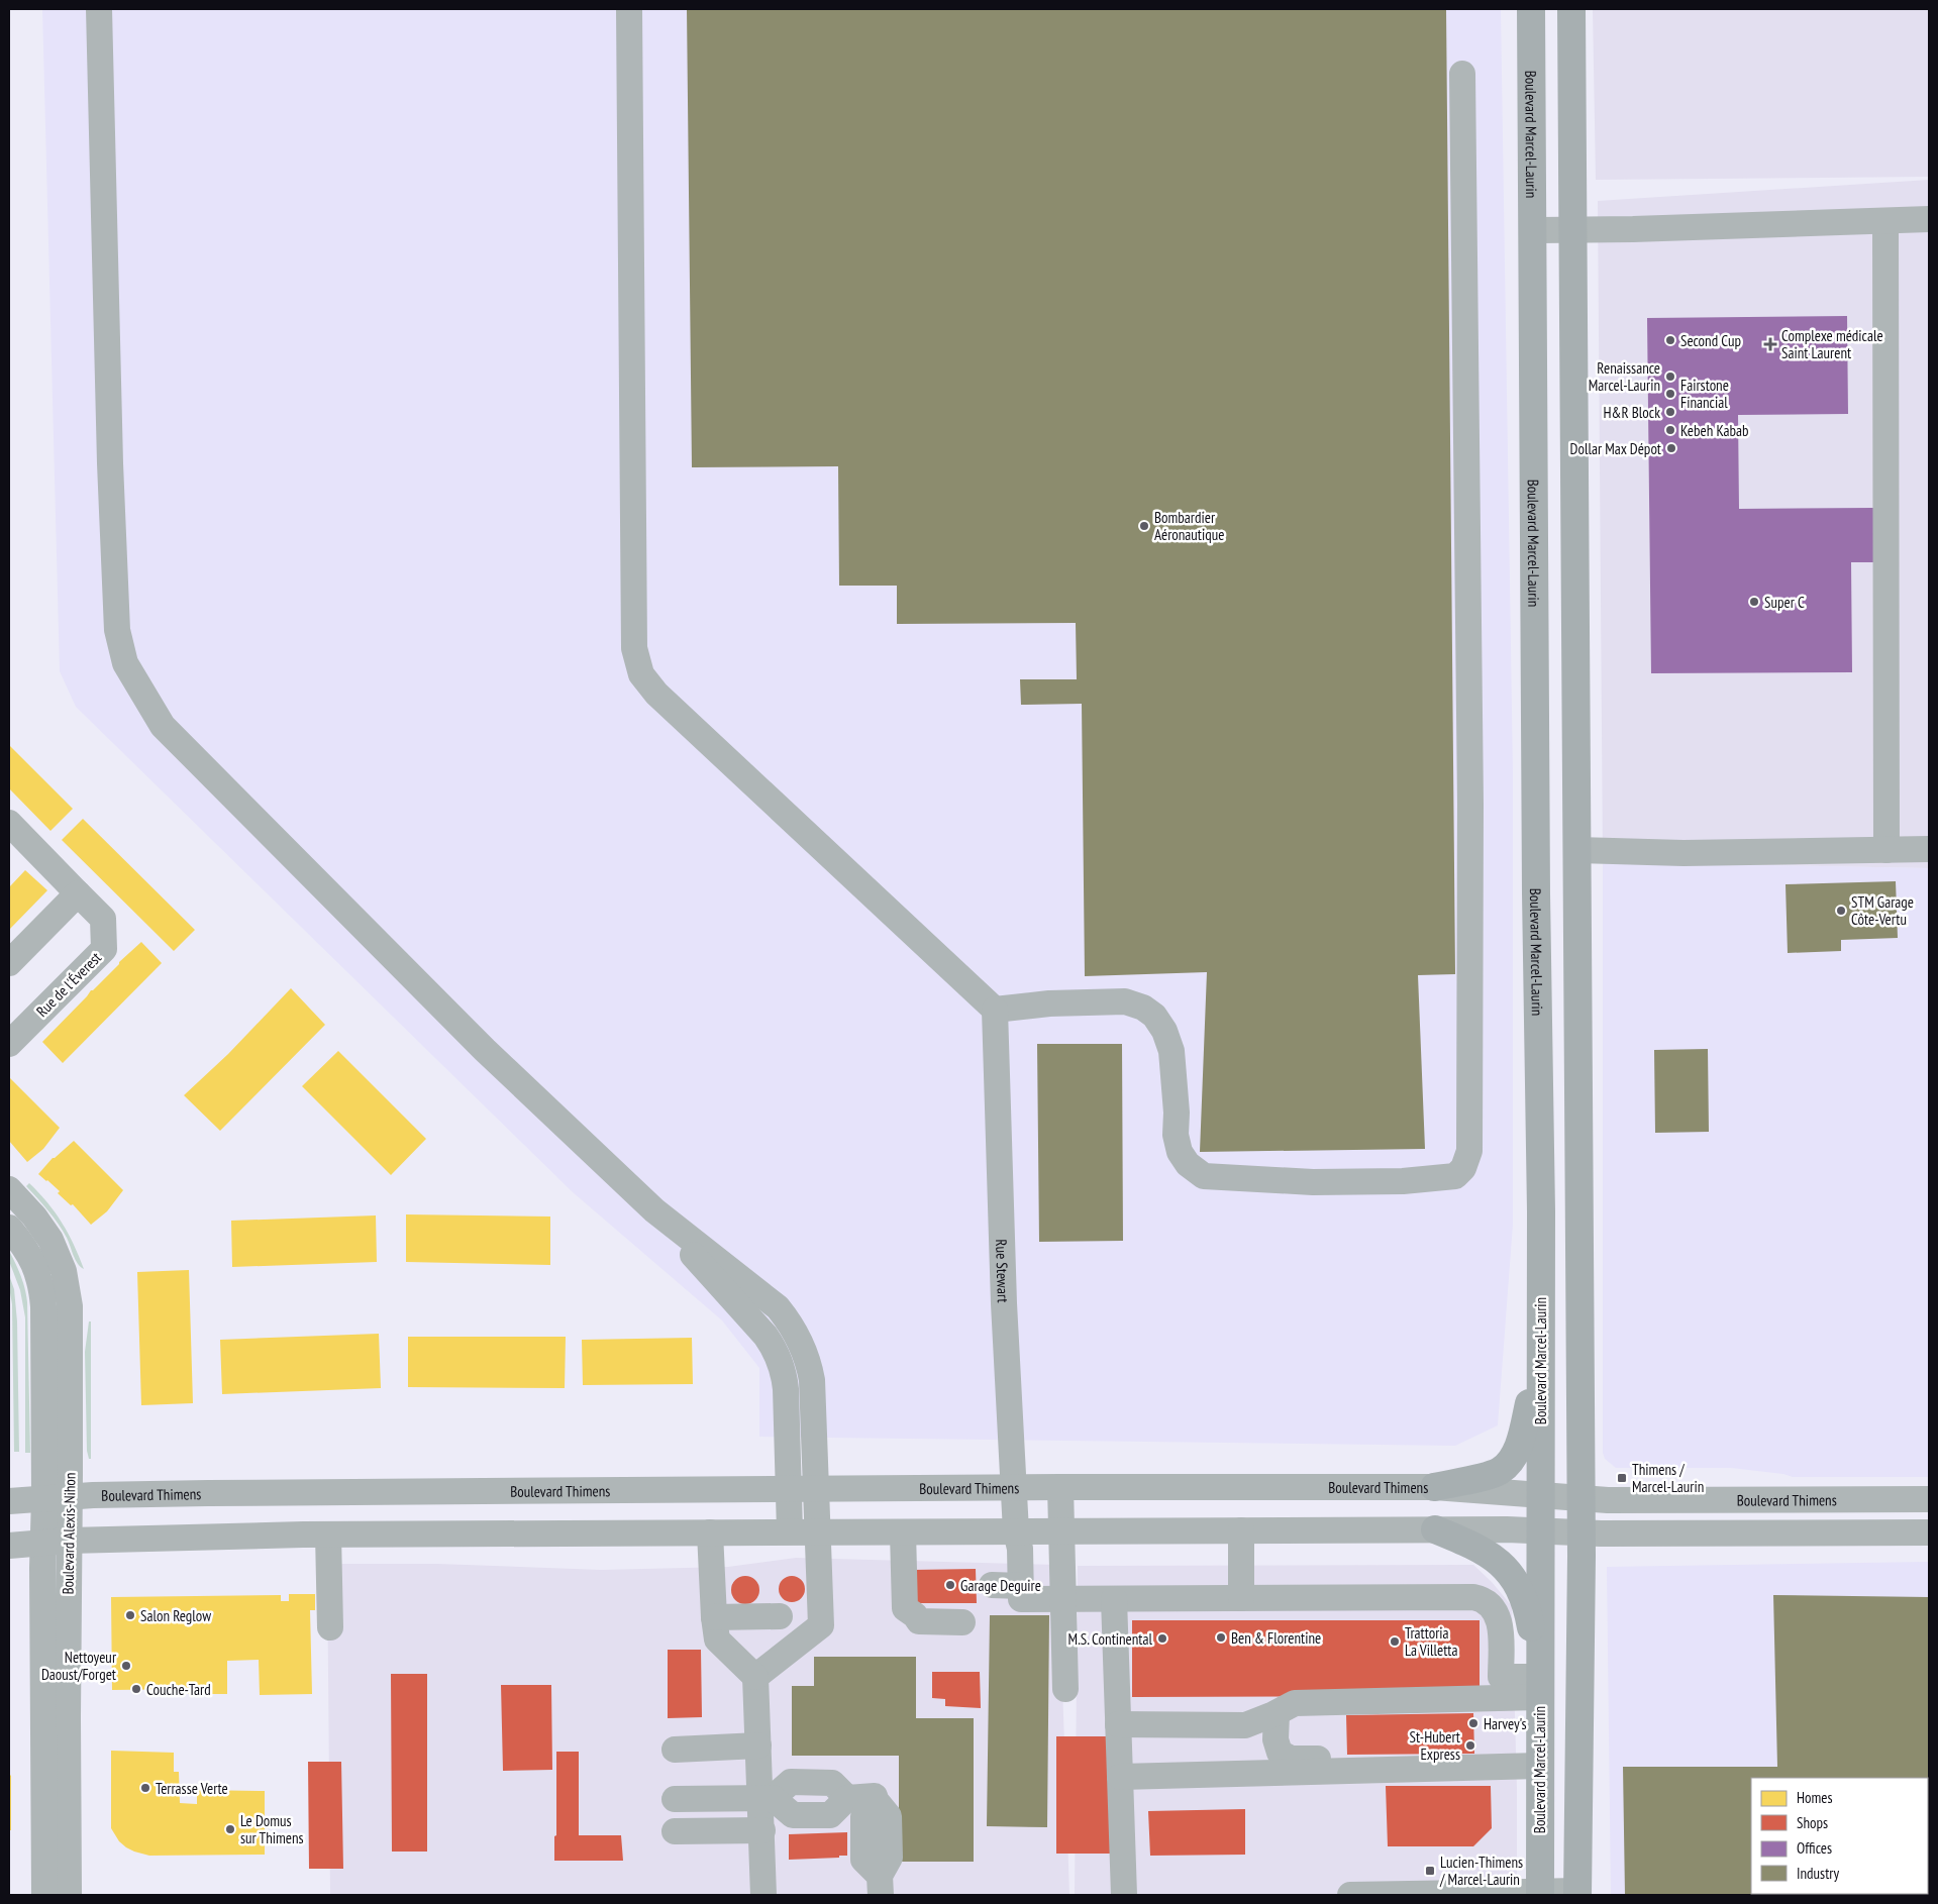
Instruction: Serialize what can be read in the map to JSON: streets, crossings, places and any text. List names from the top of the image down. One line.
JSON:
{"streets":{"main road":["Boulevard Marcel-Laurin"],"street":["Rue de l'Éverest","Rue Stewart","Boulevard Thimens","Boulevard Alexis-Nihon"]},"crossings":[["Boulevard Marcel-Laurin","Boulevard Thimens"],["Rue Stewart","Boulevard Thimens"],["Boulevard Thimens","Boulevard Alexis-Nihon"]],"places":{"other":["Second Cup","Renaissance Marcel-Laurin","Fairstone Financial","H&R Block","Kebeh Kabab","Dollar Max Dépot","Bombardier Aéronautique","Super C","STM Garage Côte-Vertu","Garage Deguire","Salon Reglow","Ben & Florentine","M.S. Continental","Trattoria La Villetta","Nettoyeur Daoust/Forget","Couche-Tard","Harvey's","St-Hubert Express","Terrasse Verte","Le Domus sur Thimens"],"health":["Complexe médicale Saint Laurent"],"transit":["Thimens / Marcel-Laurin","Lucien-Thimens / Marcel-Laurin"]},"legend":["Homes","Shops","Offices","Industry"]}
